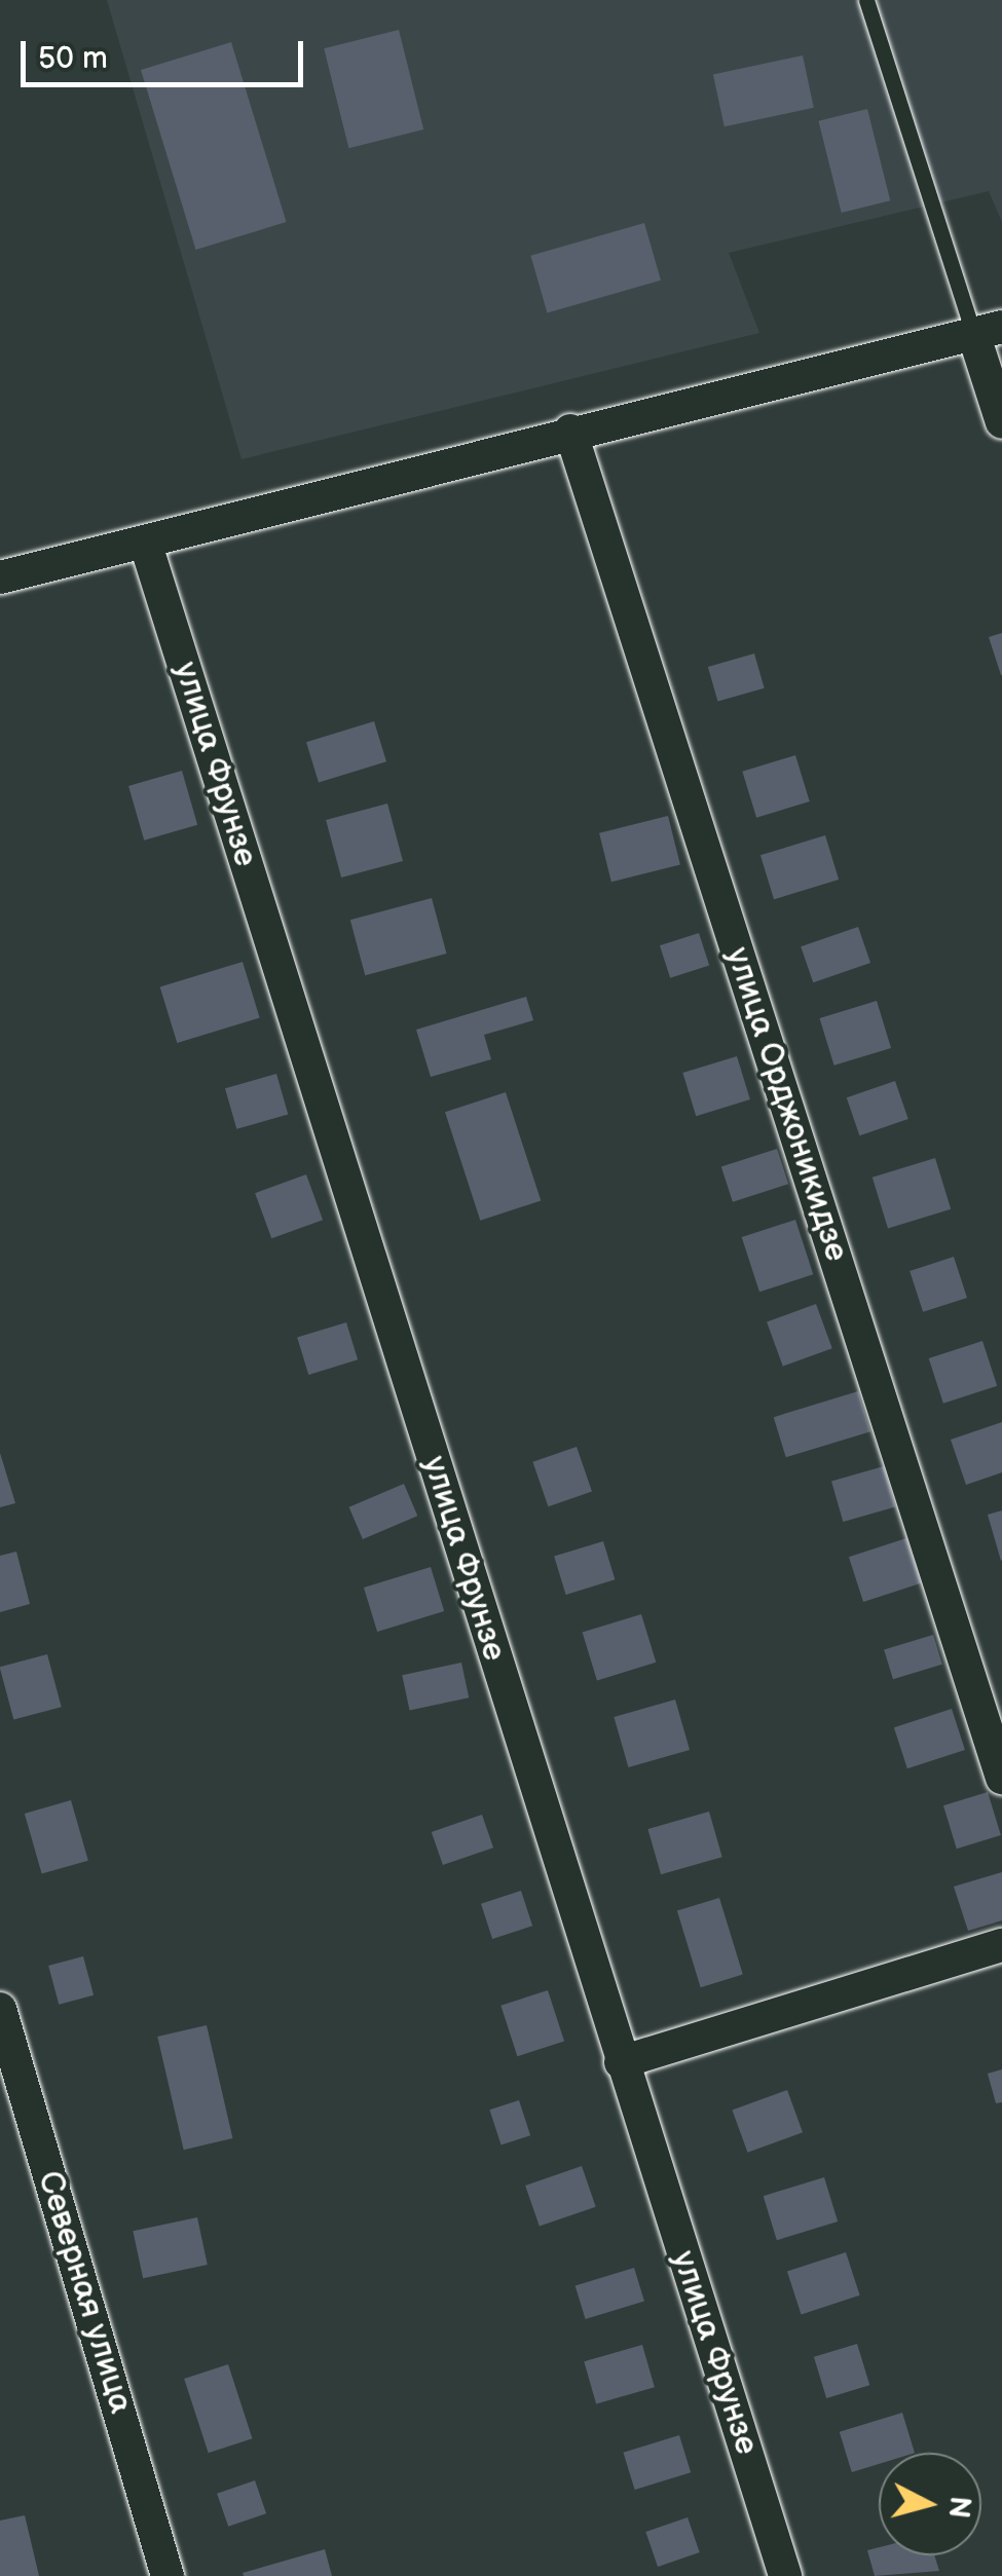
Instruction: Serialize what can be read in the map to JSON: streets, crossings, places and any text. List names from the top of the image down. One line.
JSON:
{"streets":{"street":["улица Фрунзе","улица Орджоникидзе","Северная улица"]},"scale_bar":"50 m","north":"right"}
